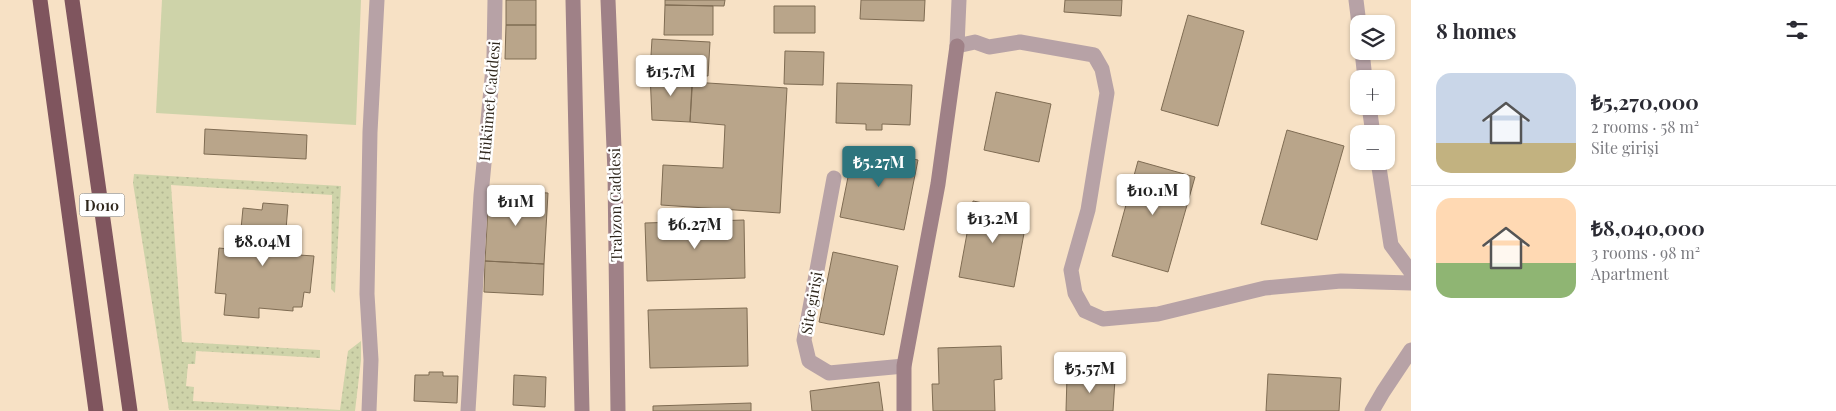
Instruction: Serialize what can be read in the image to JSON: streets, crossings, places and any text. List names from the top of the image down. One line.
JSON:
{"streets":{"highway":["D010"],"main road":["Trabzon Caddesi"],"street":["Hükümet Caddesi","Site girişi"]},"page":{"heading":"8 homes","map_buttons":["+","−"],"price":["₺15.7M","₺5.27M","₺10.1M","₺11M","₺13.2M","₺6.27M","₺8.04M","₺5.57M"],"list":[{"name":"₺5,270,000","note":"2 rooms · 58 m² · Site girişi"},{"name":"₺8,040,000","note":"3 rooms · 98 m² · Apartment"}]}}
